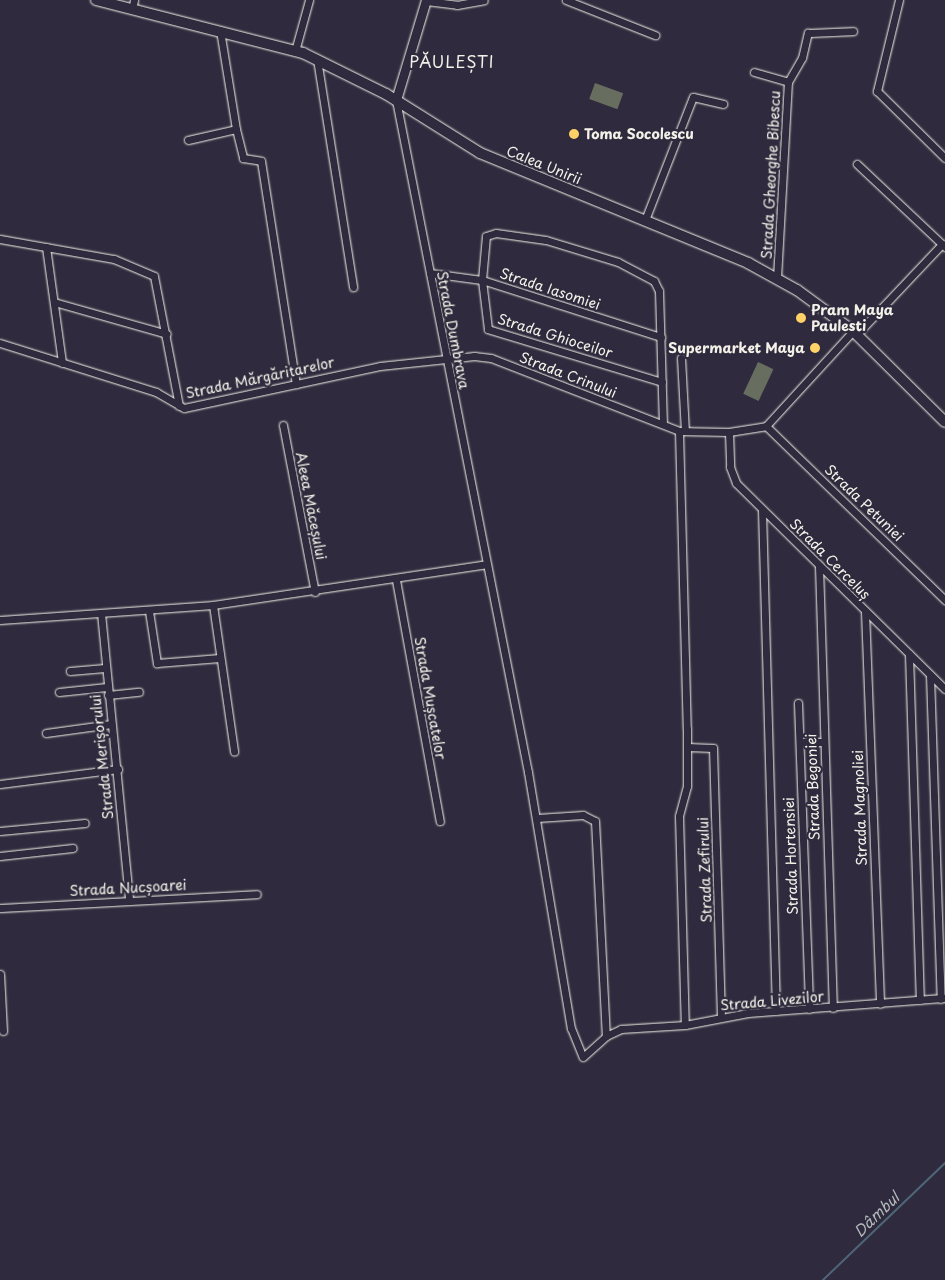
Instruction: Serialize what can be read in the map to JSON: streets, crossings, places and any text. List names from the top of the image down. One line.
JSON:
{"streets":{"main road":["Calea Unirii"],"street":["Strada Gheorghe Bibescu","Strada Iasomiei","Strada Dumbrava","Strada Ghioceilor","Strada Crinului","Strada Mărgăritarelor","Strada Petuniei","Aleea Măceșului","Strada Cerceluș","Strada Mușcatelor","Strada Merișorului","Strada Begoniei","Strada Magnoliei","Strada Hortensiei","Strada Zefirului","Strada Nucșoarei","Strada Livezilor"]},"crossings":[["Calea Unirii","Strada Gheorghe Bibescu"],["Calea Unirii","Strada Dumbrava"],["Strada Iasomiei","Strada Dumbrava"],["Strada Iasomiei","Strada Ghioceilor"],["Strada Dumbrava","Strada Crinului"],["Strada Dumbrava","Strada Mărgăritarelor"],["Strada Dumbrava","Strada Livezilor"],["Strada Crinului","Strada Mărgăritarelor"],["Strada Cerceluș","Strada Begoniei"],["Strada Cerceluș","Strada Magnoliei"],["Strada Merișorului","Strada Nucșoarei"],["Strada Begoniei","Strada Livezilor"],["Strada Magnoliei","Strada Livezilor"],["Strada Hortensiei","Strada Livezilor"],["Strada Zefirului","Strada Livezilor"]],"districts":["PĂULEȘTI"],"water":["Dâmbul"],"places":["Toma Socolescu","Pram Maya Paulesti","Supermarket Maya"]}
